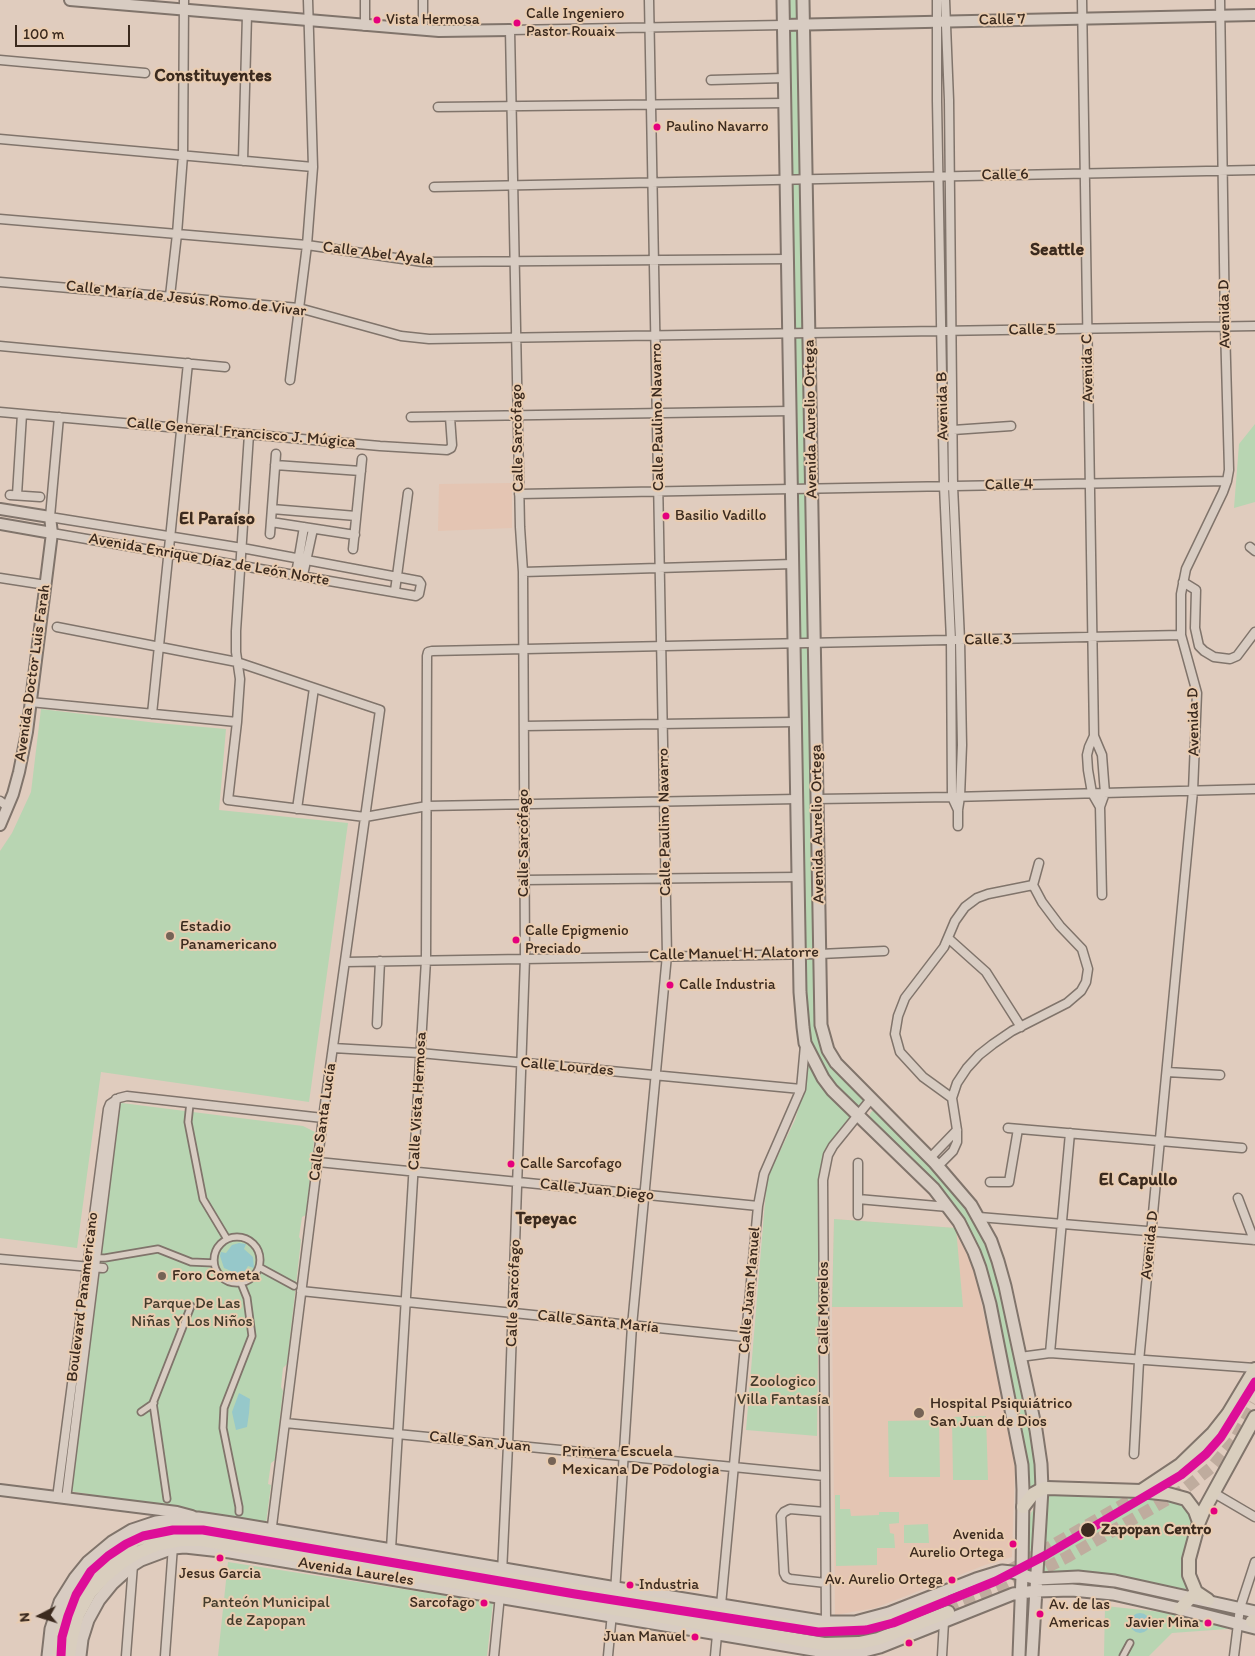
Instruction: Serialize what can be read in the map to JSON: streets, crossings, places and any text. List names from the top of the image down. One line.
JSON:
{"streets":{"main road":["Avenida Aurelio Ortega","Avenida Laureles"],"street":["Calle 7","Calle 6","Calle Abel Ayala","Calle María de Jesús Romo de Vivar","Avenida D","Calle 5","Avenida C","Avenida B","Calle Paulino Navarro","Calle General Francisco J. Múgica","Calle Sarcófago","Calle 4","Avenida Enrique Díaz de León Norte","Calle 3","Avenida Doctor Luis Farah","Calle Manuel H. Alatorre","Calle Lourdes","Calle Vista Hermosa","Calle Santa Lucía","Calle Juan Diego","Calle Juan Manuel","Boulevard Panamericano","Calle Morelos","Calle Santa María","Calle San Juan"]},"crossings":[["Calle 7","Avenida D"],["Calle 7","Avenida C"],["Calle 7","Avenida B"],["Calle 7","Avenida Aurelio Ortega"],["Calle 6","Avenida D"],["Calle 6","Avenida C"],["Calle 6","Avenida B"],["Calle 6","Calle Paulino Navarro"],["Calle 6","Avenida Aurelio Ortega"],["Calle 6","Calle Sarcófago"],["Calle Abel Ayala","Calle Paulino Navarro"],["Calle Abel Ayala","Avenida Aurelio Ortega"],["Calle Abel Ayala","Calle Sarcófago"],["Calle María de Jesús Romo de Vivar","Calle 5"],["Calle María de Jesús Romo de Vivar","Calle Paulino Navarro"],["Calle María de Jesús Romo de Vivar","Avenida Aurelio Ortega"],["Calle María de Jesús Romo de Vivar","Calle Sarcófago"],["Avenida D","Calle 5"],["Avenida D","Calle 4"],["Avenida D","Calle 3"],["Calle 5","Avenida C"],["Calle 5","Avenida B"],["Calle 5","Avenida Aurelio Ortega"],["Avenida C","Calle 4"],["Avenida C","Calle 3"],["Avenida B","Calle 4"],["Avenida B","Calle 3"],["Calle Paulino Navarro","Calle 4"],["Calle Paulino Navarro","Calle 3"],["Calle Paulino Navarro","Calle Manuel H. Alatorre"],["Avenida Aurelio Ortega","Calle 4"],["Avenida Aurelio Ortega","Calle 3"],["Avenida Aurelio Ortega","Calle Manuel H. Alatorre"],["Avenida Aurelio Ortega","Calle Juan Manuel"],["Avenida Aurelio Ortega","Calle Morelos"],["Avenida Aurelio Ortega","Avenida Laureles"],["Calle Sarcófago","Calle 4"],["Calle Sarcófago","Calle 3"],["Calle Sarcófago","Calle Manuel H. Alatorre"],["Calle Sarcófago","Calle Lourdes"],["Calle Sarcófago","Calle Juan Diego"],["Calle Sarcófago","Calle Santa María"],["Calle Sarcófago","Calle San Juan"],["Calle Sarcófago","Avenida Laureles"],["Avenida Enrique Díaz de León Norte","Avenida Doctor Luis Farah"],["Calle 3","Calle Vista Hermosa"],["Calle Manuel H. Alatorre","Calle Vista Hermosa"],["Calle Manuel H. Alatorre","Calle Santa Lucía"],["Calle Lourdes","Calle Vista Hermosa"],["Calle Lourdes","Calle Santa Lucía"],["Calle Lourdes","Calle Juan Manuel"],["Calle Vista Hermosa","Calle Juan Diego"],["Calle Vista Hermosa","Calle Santa María"],["Calle Vista Hermosa","Calle San Juan"],["Calle Vista Hermosa","Avenida Laureles"],["Calle Santa Lucía","Calle Juan Diego"],["Calle Santa Lucía","Calle Santa María"],["Calle Santa Lucía","Calle San Juan"],["Calle Santa Lucía","Avenida Laureles"],["Calle Juan Diego","Calle Juan Manuel"],["Calle Juan Manuel","Calle Santa María"],["Calle Juan Manuel","Calle San Juan"],["Calle Juan Manuel","Avenida Laureles"],["Calle Morelos","Calle San Juan"],["Calle Morelos","Avenida Laureles"]],"districts":["Constituyentes","Seattle","El Paraíso","El Capullo","Tepeyac"],"parks":["Parque De Las Niñas Y Los Niños","Zoologico Villa Fantasía","Panteón Municipal de Zapopan"],"places":["Vista Hermosa","Calle Ingeniero Pastor Rouaix","Paulino Navarro","Basilio Vadillo","Estadio Panamericano","Calle Epigmenio Preciado","Calle Industria","Calle Sarcofago","Foro Cometa","Hospital Psiquiátrico San Juan de Dios","Primera Escuela Mexicana De Podologia","Zapopan Centro","Avenida Aurelio Ortega","Jesus Garcia","Av. Aurelio Ortega","Industria","Sarcofago","Av. de las Americas","Javier Mina","Juan Manuel"],"scale_bar":"100 m","north":"left"}
